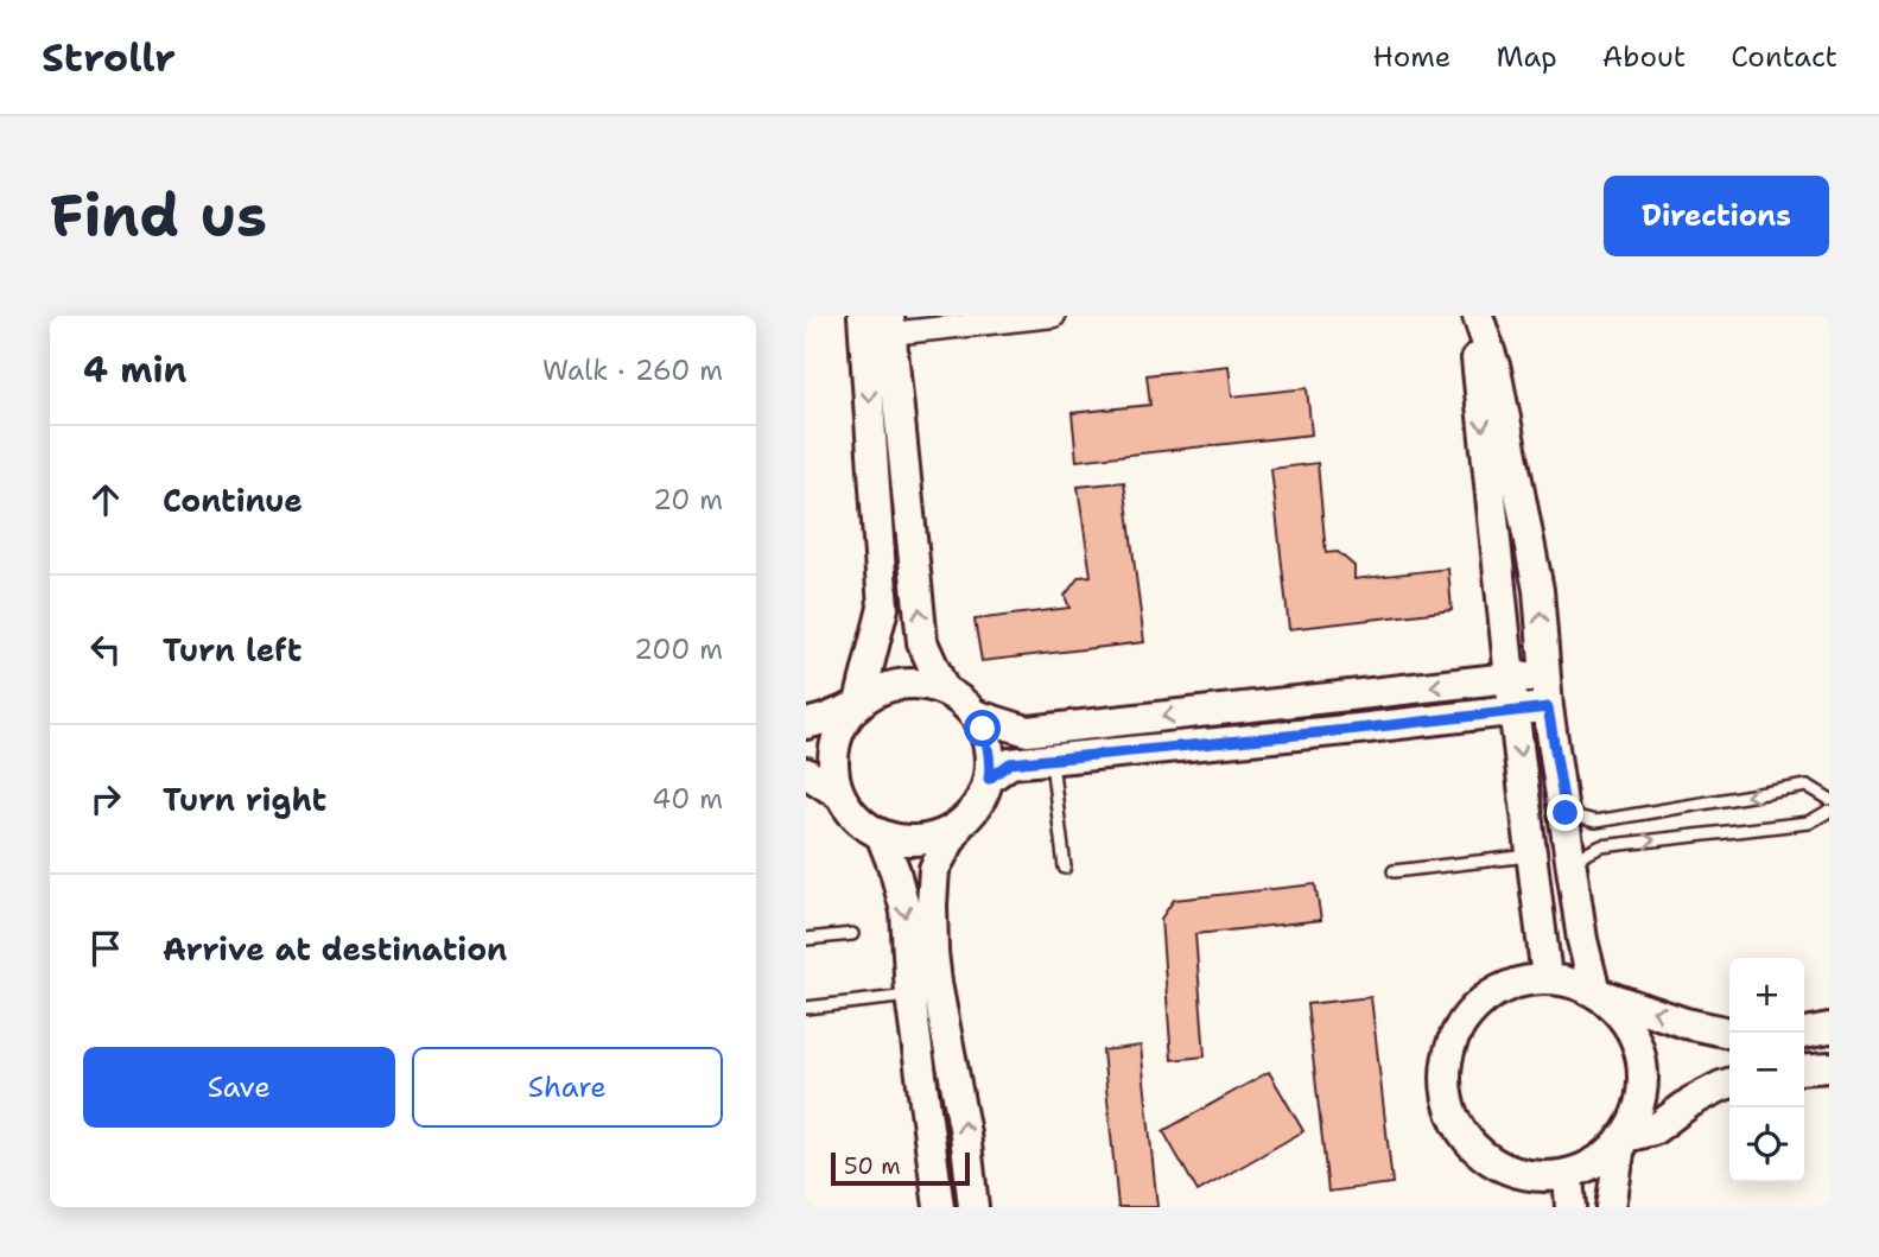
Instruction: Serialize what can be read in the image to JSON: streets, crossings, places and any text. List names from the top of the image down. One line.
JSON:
{"scale_bar":"50 m","page":{"header":"Strollr","nav":["Home","Map","About","Contact"],"buttons":["Directions",["Save","Share"]],"title":"Find us","heading":["4 min","Walk · 260 m"],"list":[["Continue","20 m"],["Turn left","200 m"],["Turn right","40 m"],"Arrive at destination"],"map_buttons":["+","−"],"scale":"50 m"}}
